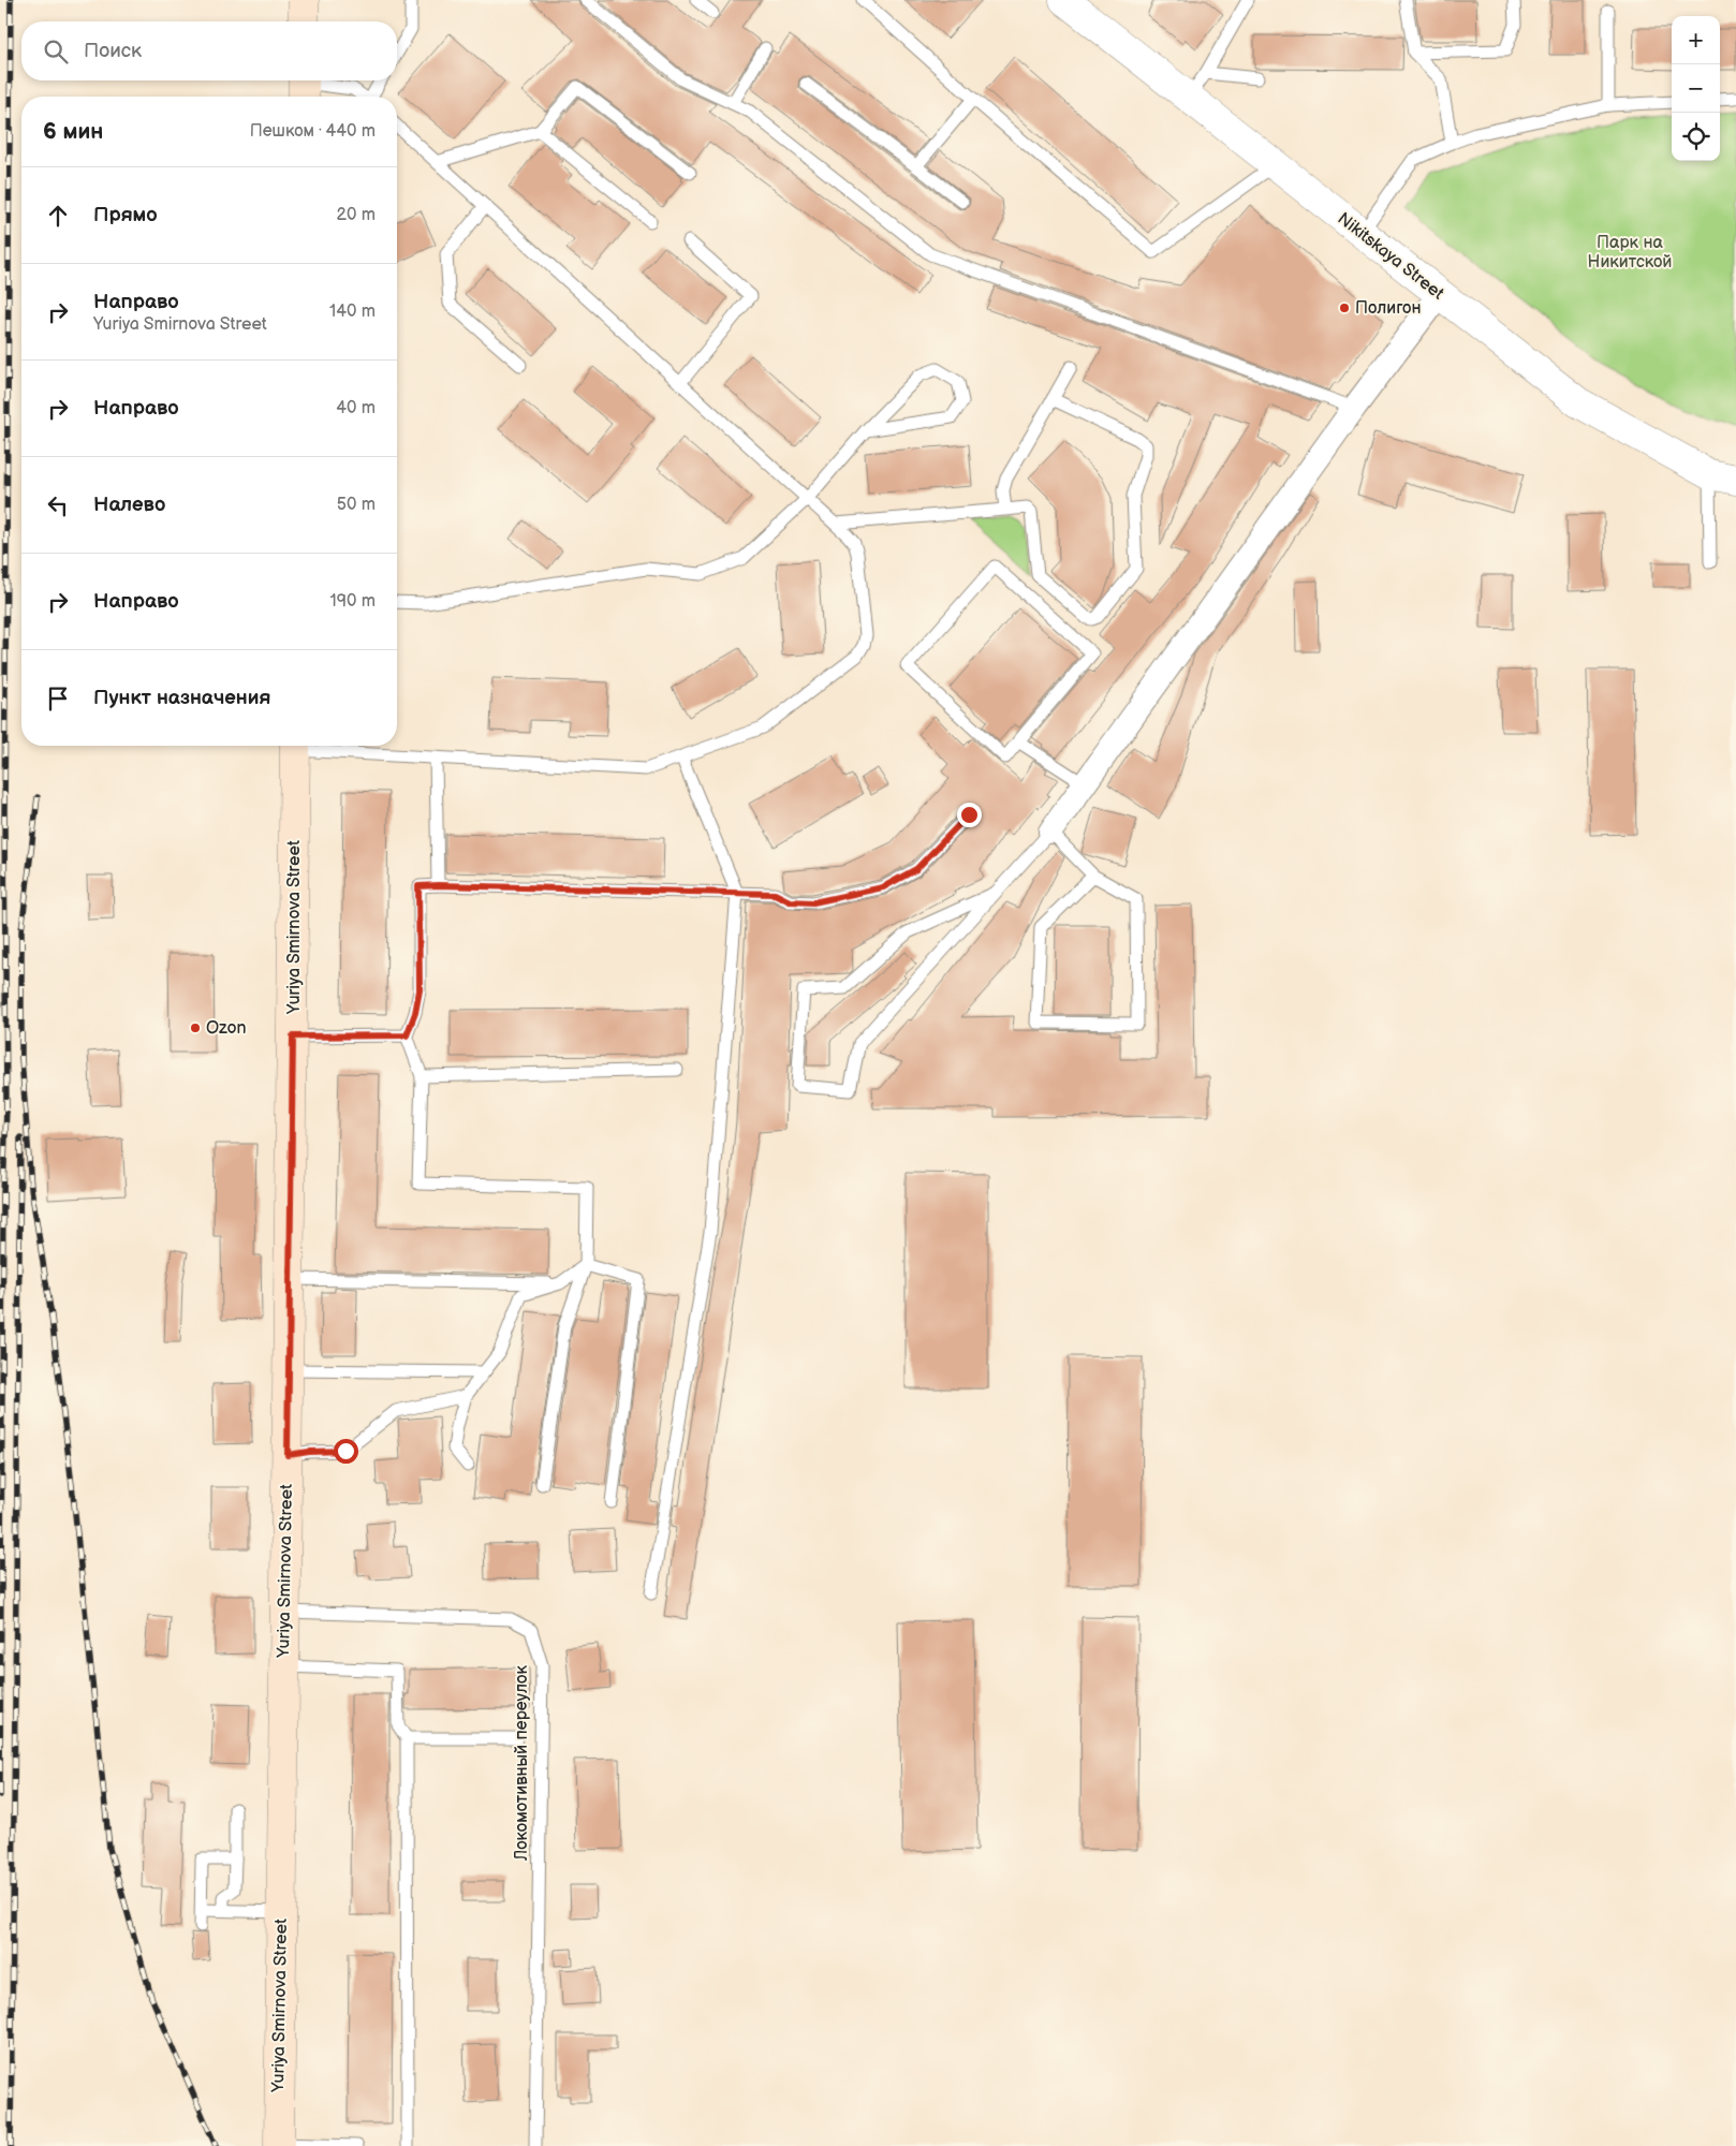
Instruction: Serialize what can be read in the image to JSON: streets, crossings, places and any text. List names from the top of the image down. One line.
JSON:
{"streets":{"main road":["Yuriya Smirnova Street"],"street":["Nikitskaya Street"],"lane":["Локомотивный переулок"]},"crossings":[["Yuriya Smirnova Street","Локомотивный переулок"]],"parks":["Парк на Никитской"],"places":["Полигон","Ozon"],"page":{"map_buttons":["+","−"],"search":"Поиск","heading":["6 мин","Пешком · 440 m"],"list":[["Прямо","20 m"],["Направо","Yuriya Smirnova Street","140 m"],["Направо","40 m"],["Налево","50 m"],["Направо","190 m"],"Пункт назначения"]}}
